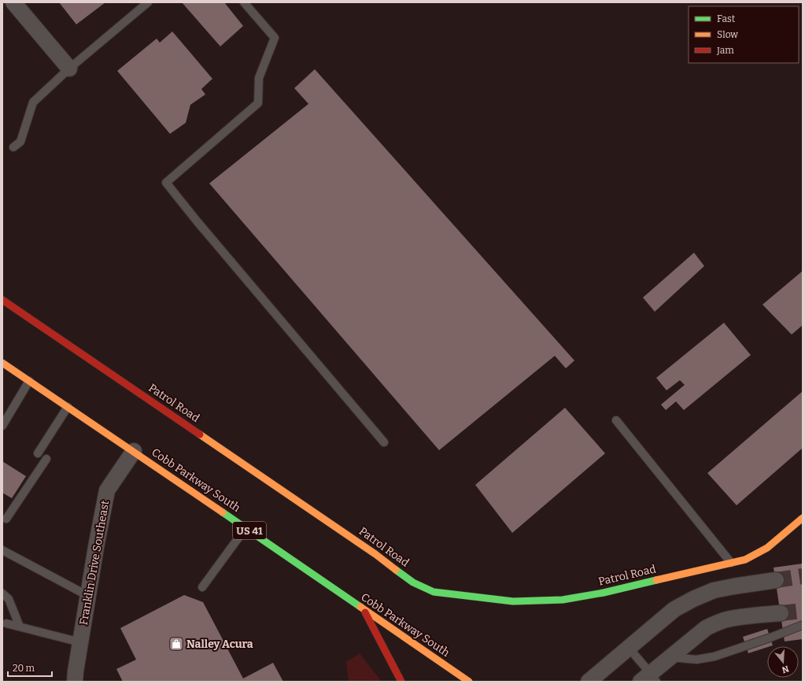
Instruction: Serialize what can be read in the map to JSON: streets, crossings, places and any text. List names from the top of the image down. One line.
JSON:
{"streets":{"street":["Patrol Road","Cobb Parkway South","US 41","Franklin Drive Southeast"]},"crossings":[["Cobb Parkway South","Franklin Drive Southeast"]],"places":{"shop":["Nalley Acura"]},"legend":["Fast","Slow","Jam"],"scale_bar":"20 m","north":"bottom"}
